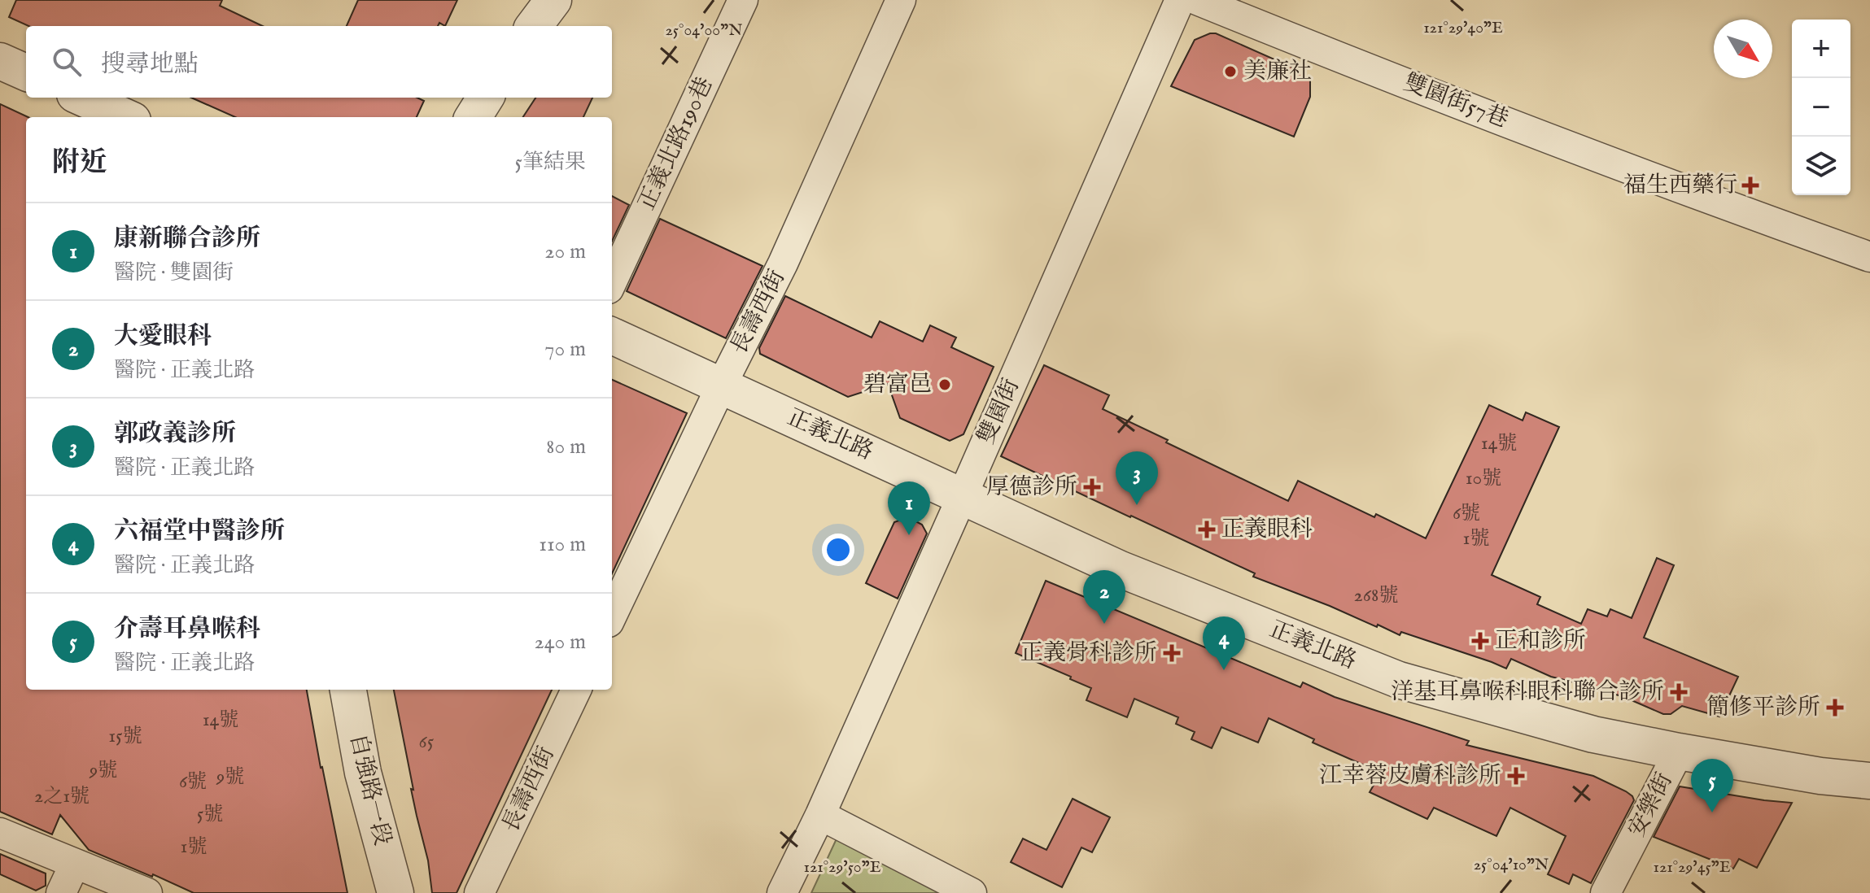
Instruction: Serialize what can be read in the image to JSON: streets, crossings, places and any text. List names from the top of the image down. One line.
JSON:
{"streets":{"street":["雙園街57巷","正義北路190巷","長壽西街","雙園街","正義北路","自強路一段","安樂街"]},"crossings":[["長壽西街","正義北路"],["雙園街","正義北路"],["正義北路","安樂街"]],"places":{"other":["美廉社","碧富邑"],"health":["福生西藥行","厚德診所","正義眼科","正和診所","正義骨科診所","洋基耳鼻喉科眼科聯合診所","簡修平診所","江幸蓉皮膚科診所"]},"house_numbers":["14號","10號","6號","1號","268號","14號","15號","65","9號","9號","6號","2之1號","5號","1號"],"north":"bottom right","page":{"map_buttons":["+","−"],"search":"搜尋地點","heading":["附近","5筆結果"],"list":[{"mark":"1","name":"康新聯合診所","note":"醫院 · 雙園街","value":"20 m"},{"mark":"2","name":"大愛眼科","note":"醫院 · 正義北路","value":"70 m"},{"mark":"3","name":"郭政義診所","note":"醫院 · 正義北路","value":"80 m"},{"mark":"4","name":"六福堂中醫診所","note":"醫院 · 正義北路","value":"110 m"},{"mark":"5","name":"介壽耳鼻喉科","note":"醫院 · 正義北路","value":"240 m"}],"pins":["3","1","2","4","5"]},"coordinates":["121°29'40\"E","25°04'00\"N","25°04'10\"N","121°29'50\"E","121°29'45\"E"]}
